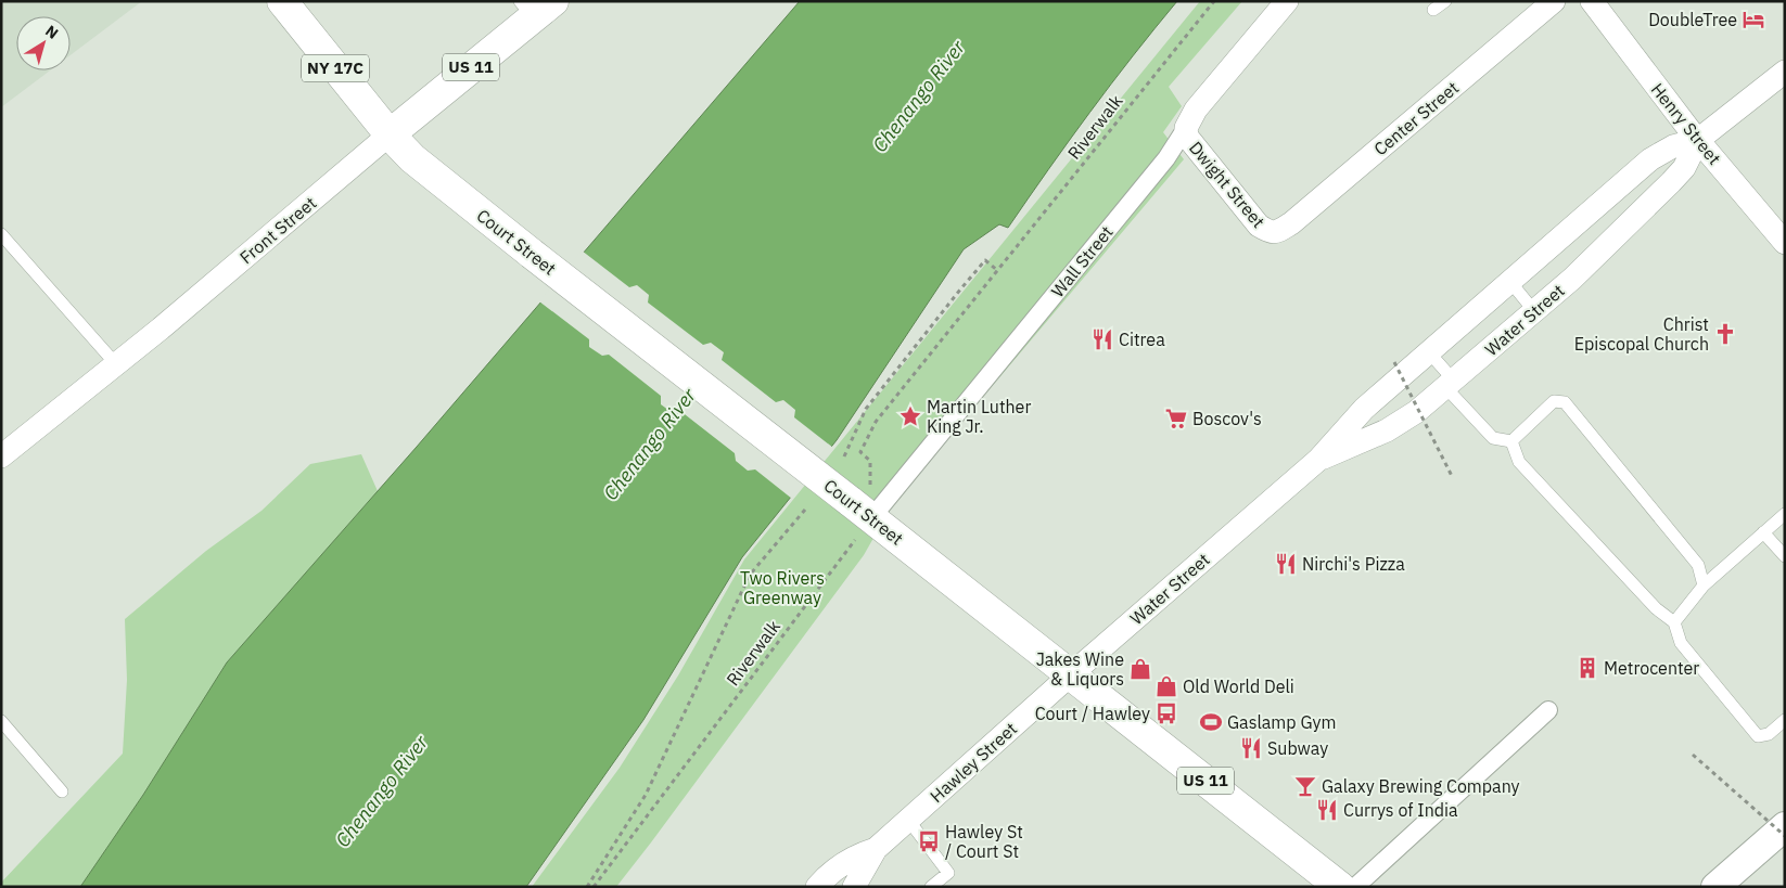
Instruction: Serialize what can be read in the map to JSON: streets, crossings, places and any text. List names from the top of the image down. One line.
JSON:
{"streets":{"main road":["US 11","NY 17C","Front Street","Court Street"],"street":["Center Street","Henry Street","Dwight Street","Wall Street","Water Street","Hawley Street"],"path":["Riverwalk"]},"crossings":[["NY 17C","Front Street"],["NY 17C","Court Street"],["Center Street","Dwight Street"],["Henry Street","Water Street"],["Riverwalk","Court Street"],["Riverwalk","Wall Street"],["Dwight Street","Wall Street"],["Front Street","Court Street"],["Court Street","Wall Street"],["Court Street","Water Street"],["Court Street","Hawley Street"],["Water Street","Hawley Street"]],"water":["Chenango River"],"parks":["Two Rivers Greenway"],"places":{"hotel":["DoubleTree"],"church":["Christ Episcopal Church"],"restaurant":["Citrea","Nirchi's Pizza","Subway","Currys of India"],"place":["Martin Luther King Jr."],"supermarket":["Boscov's"],"building":["Metrocenter"],"shop":["Jakes Wine & Liquors","Old World Deli"],"bus stop":["Court / Hawley","Hawley St / Court St"],"sports":["Gaslamp Gym"],"bar":["Galaxy Brewing Company"]},"north":"top right"}
